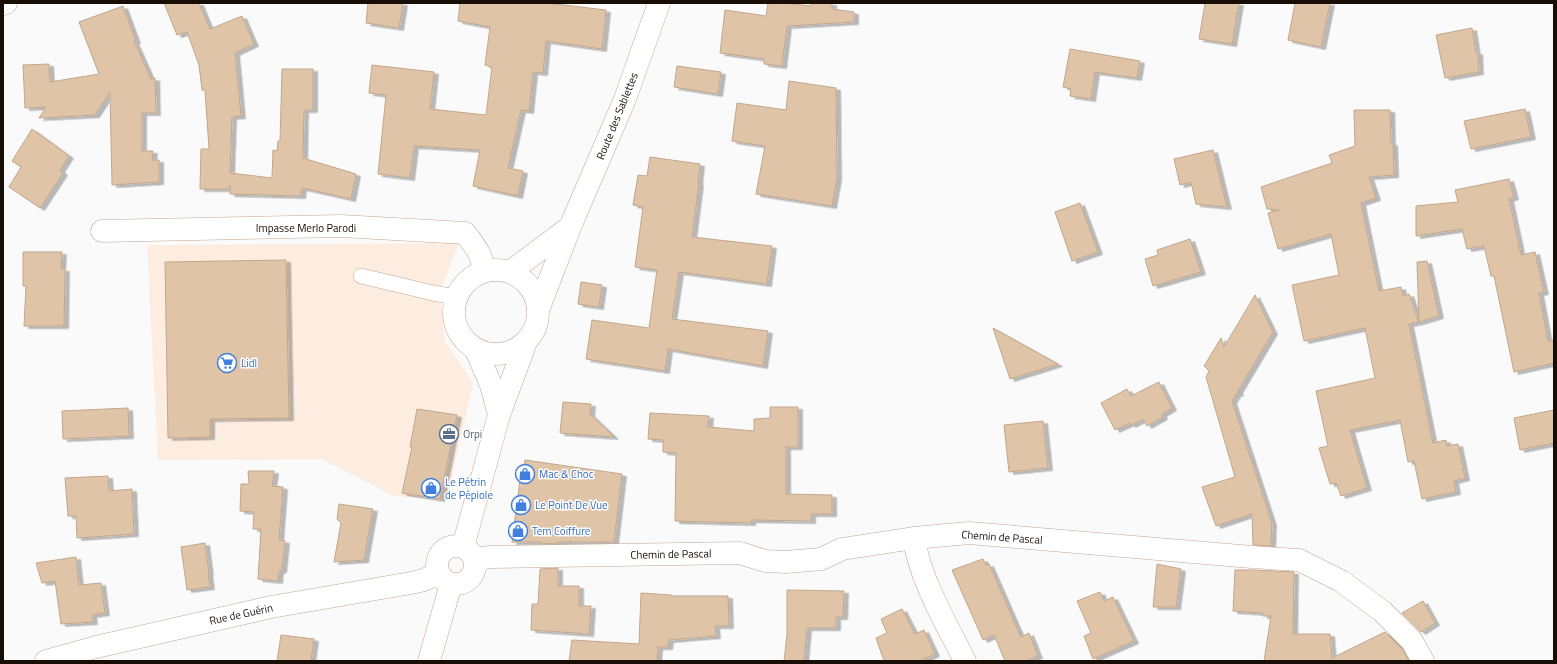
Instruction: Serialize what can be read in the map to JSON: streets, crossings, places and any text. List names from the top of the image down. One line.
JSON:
{"streets":{"street":["Route des Sablettes","Impasse Merlo Parodi","Chemin de Pascal","Rue de Guérin"]},"crossings":[["Route des Sablettes","Impasse Merlo Parodi"],["Chemin de Pascal","Rue de Guérin"]],"places":{"supermarket":["Lidl"],"office":["Orpi"],"shop":["Mac & Choc","Le Pétrin de Pépiole","Le Point De Vue","Tem Coiffure"]}}
